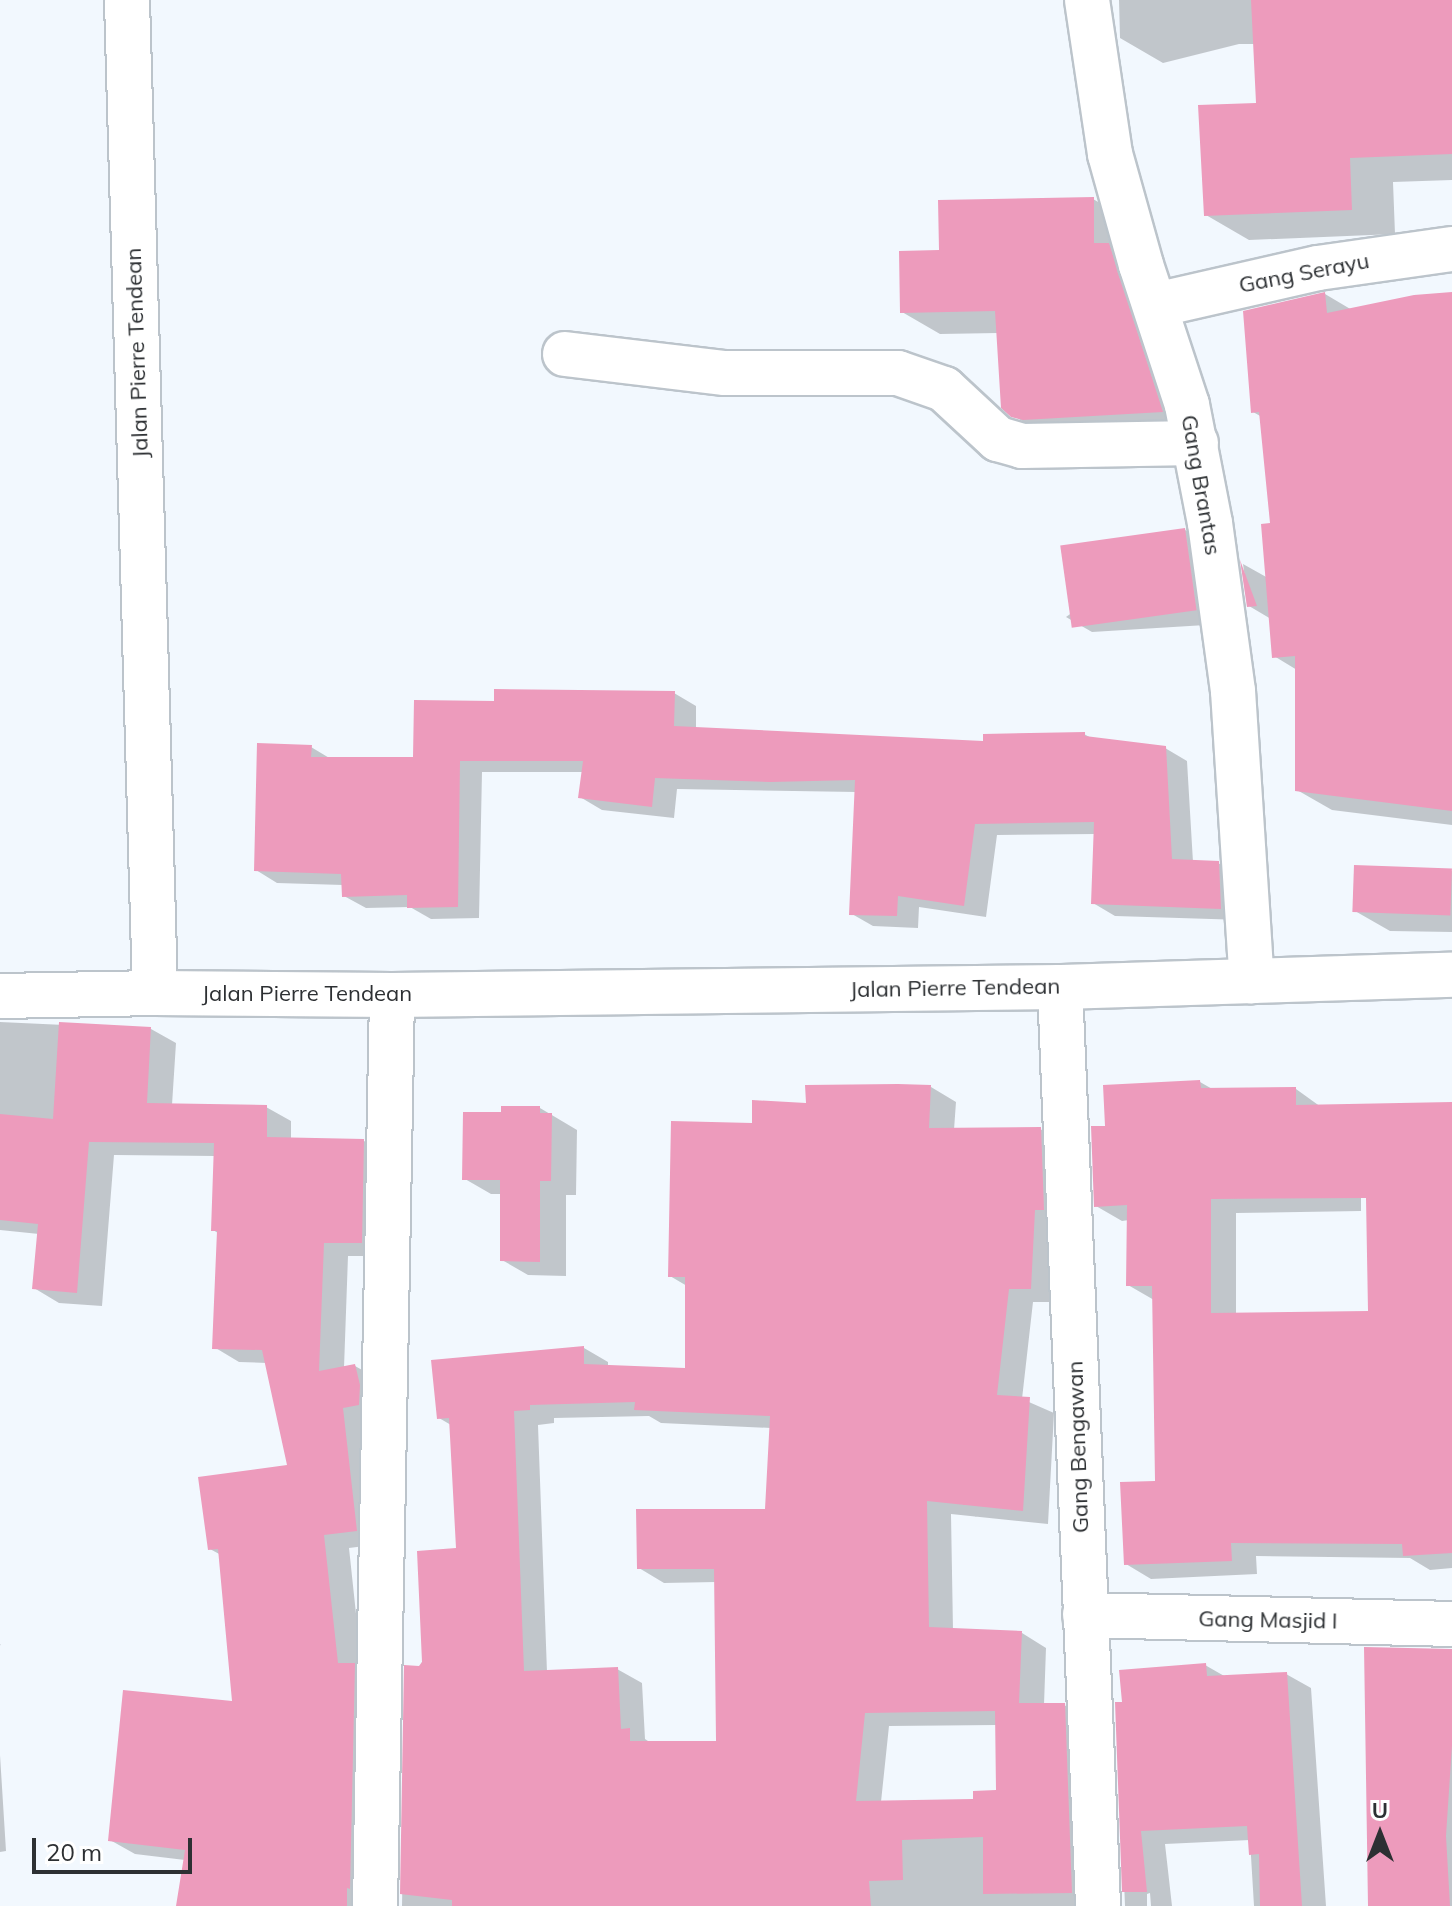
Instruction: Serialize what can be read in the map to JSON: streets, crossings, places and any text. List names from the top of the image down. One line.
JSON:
{"streets":{"street":["Gang Serayu","Jalan Pierre Tendean","Gang Brantas","Gang Bengawan","Gang Masjid I"]},"crossings":[["Gang Serayu","Gang Brantas"],["Jalan Pierre Tendean","Gang Brantas"],["Jalan Pierre Tendean","Gang Bengawan"],["Gang Bengawan","Gang Masjid I"]],"scale_bar":"20 m","north":"top"}
